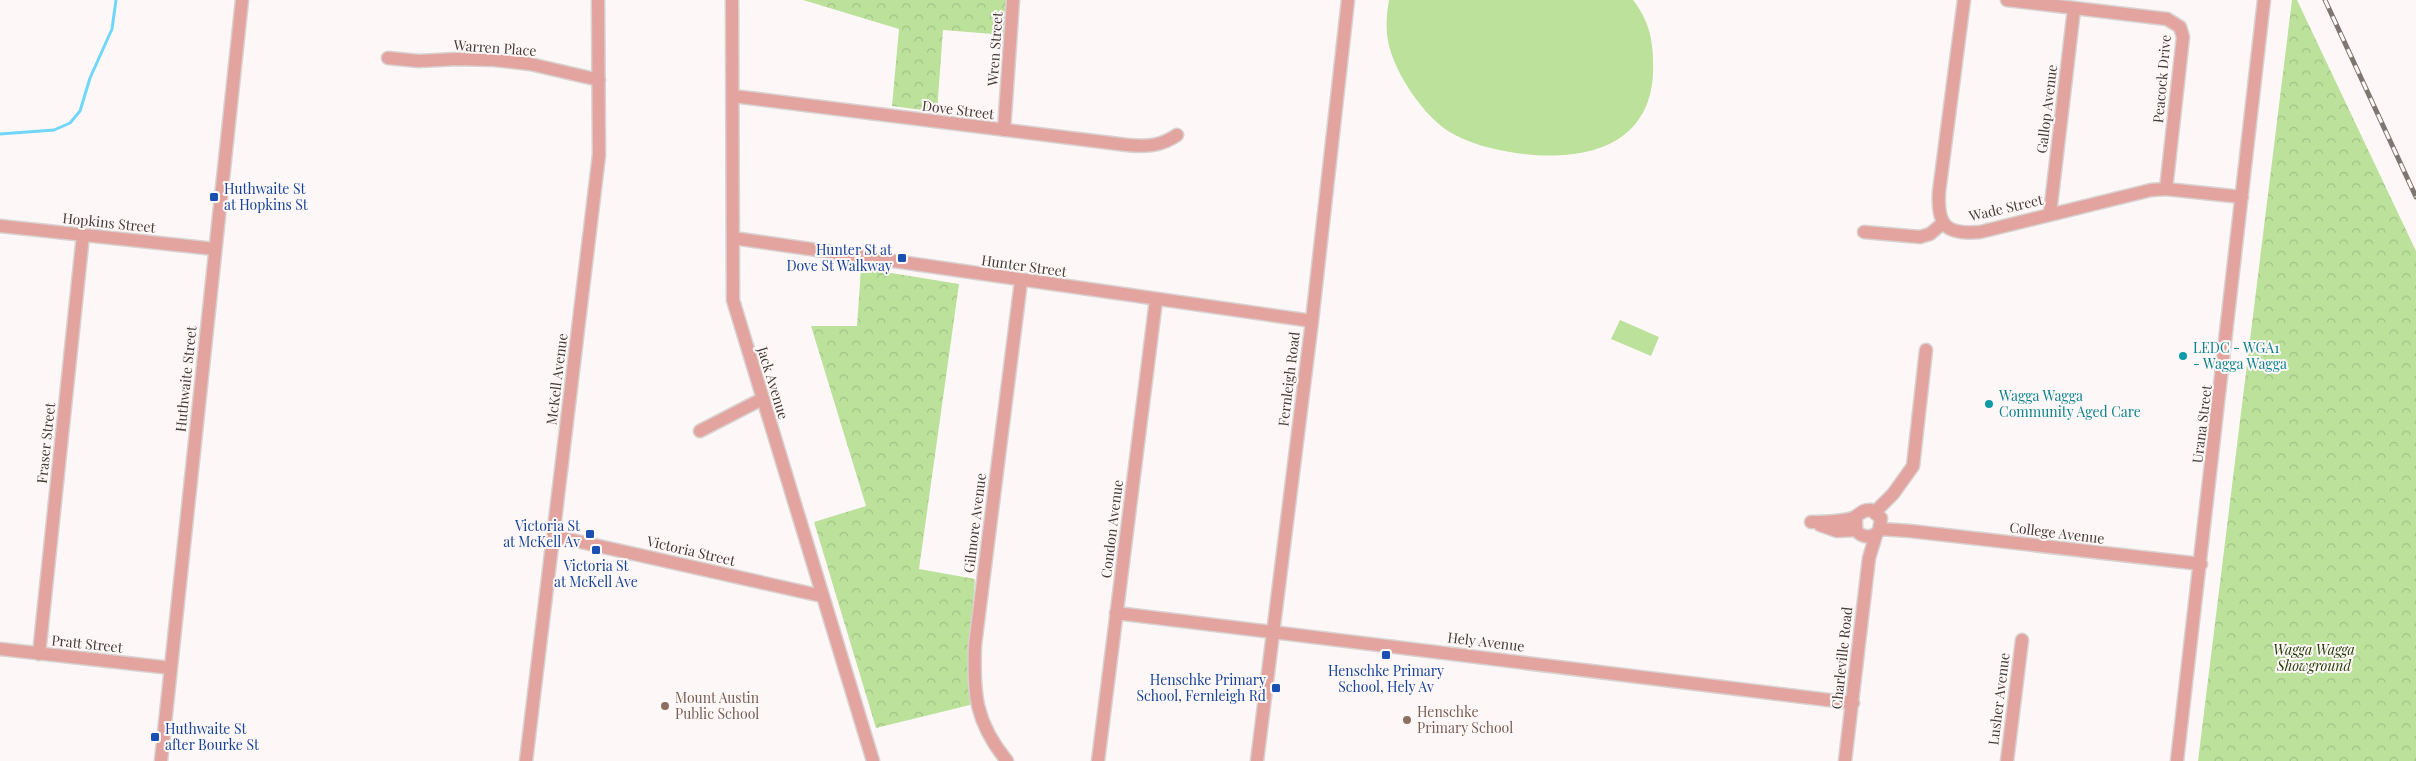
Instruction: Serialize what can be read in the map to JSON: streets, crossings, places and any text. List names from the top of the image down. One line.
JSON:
{"streets":{"street":["Warren Place","Wren Street","Peacock Drive","Gallop Avenue","Dove Street","Wade Street","Hopkins Street","Hunter Street","Huthwaite Street","McKell Avenue","Fernleigh Road","Jack Avenue","Urana Street","Fraser Street","Gilmore Avenue","Condon Avenue","College Avenue","Victoria Street","Hely Avenue","Pratt Street","Charleville Road","Lusher Avenue"]},"crossings":[["Warren Place","McKell Avenue"],["Wren Street","Dove Street"],["Peacock Drive","Gallop Avenue"],["Peacock Drive","Wade Street"],["Gallop Avenue","Wade Street"],["Dove Street","Jack Avenue"],["Wade Street","Urana Street"],["Hopkins Street","Huthwaite Street"],["Hopkins Street","Fraser Street"],["Hunter Street","Fernleigh Road"],["Hunter Street","Jack Avenue"],["Hunter Street","Gilmore Avenue"],["Hunter Street","Condon Avenue"],["Huthwaite Street","Pratt Street"],["McKell Avenue","Victoria Street"],["Fernleigh Road","Hely Avenue"],["Jack Avenue","Victoria Street"],["Urana Street","College Avenue"],["Fraser Street","Pratt Street"],["Condon Avenue","Hely Avenue"],["College Avenue","Charleville Road"],["Hely Avenue","Charleville Road"]],"parks":["Wagga Wagga Showground"],"places":{"transit":["Huthwaite St at Hopkins St","Hunter St at Dove St Walkway","Victoria St at McKell Av","Victoria St at McKell Ave","Henschke Primary School, Hely Av","Henschke Primary School, Fernleigh Rd","Huthwaite St after Bourke St"],"other":["LEDC - WGA1 - Wagga Wagga","Wagga Wagga Community Aged Care","Mount Austin Public School","Henschke Primary School"]}}
